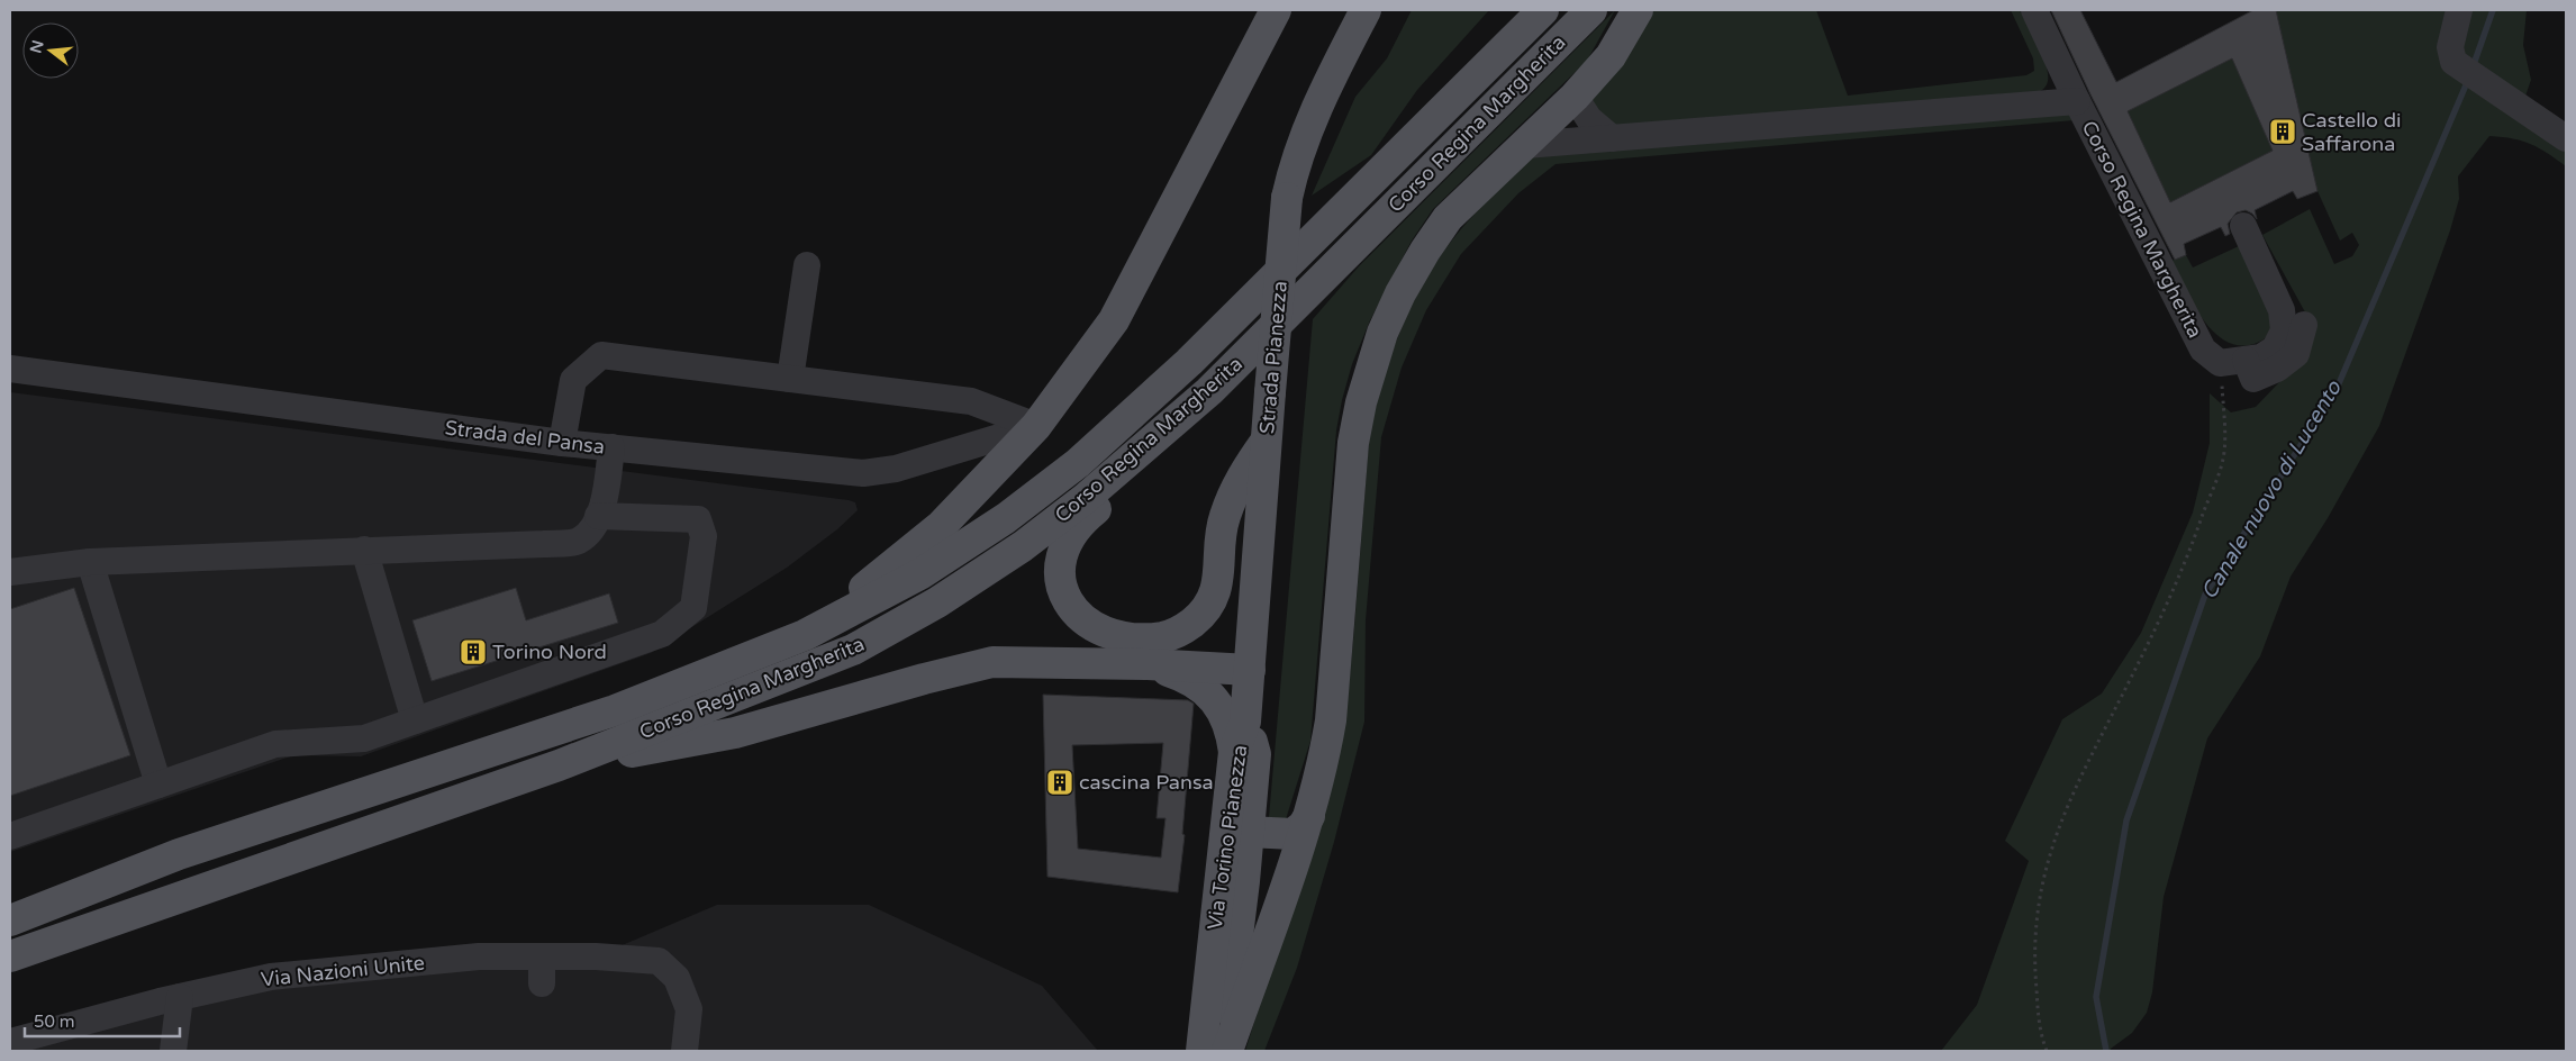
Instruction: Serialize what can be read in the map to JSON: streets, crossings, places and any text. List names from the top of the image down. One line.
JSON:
{"streets":{"main road":["Corso Regina Margherita","Strada Pianezza","Via Torino Pianezza"],"street":["Strada del Pansa","Via Nazioni Unite"]},"crossings":[["Strada Pianezza","Via Torino Pianezza"]],"water":["Canale nuovo di Lucento"],"places":{"building":["Castello di Saffarona","Torino Nord","cascina Pansa"]},"scale_bar":"50 m","north":"left"}
